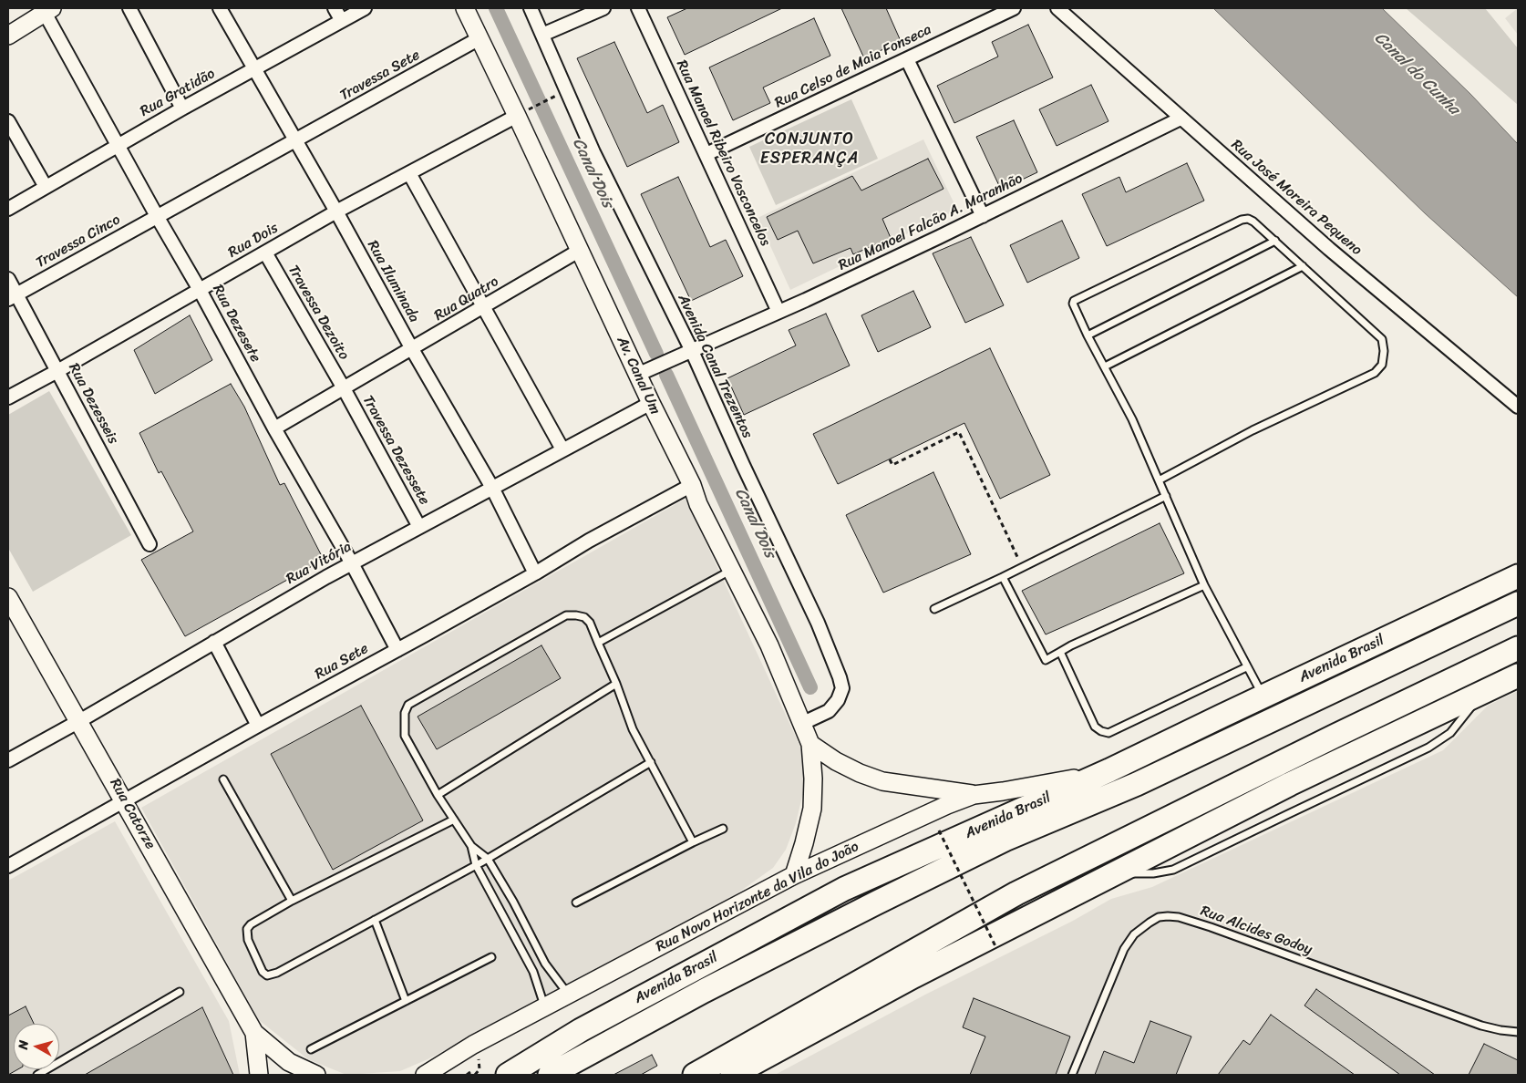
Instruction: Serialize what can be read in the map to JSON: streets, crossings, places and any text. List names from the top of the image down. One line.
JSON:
{"streets":{"highway":["Avenida Brasil"],"street":["Rua Celso de Maia Fonseca","Travessa Sete","Rua Gratidão","Rua Manoel Ribeiro Vasconcelos","Rua José Moreira Pequeno","Rua Manoel Falcão A. Maranhão","Rua Dois","Travessa Cinco","Rua Iluminada","Rua Quatro","Travessa Dezoito","Rua Dezesete","Avenida Canal Trezentos","Av. Canal Um","Rua Dezesseis","Travessa Dezessete","Rua Vitória","Rua Sete","Rua Catorze","Rua Novo Horizonte da Vila do João"],"lane":["Rua Alcides Godoy"]},"crossings":[["Rua Celso de Maia Fonseca","Rua Manoel Ribeiro Vasconcelos"],["Travessa Sete","Travessa Cinco"],["Travessa Sete","Rua Iluminada"],["Travessa Sete","Rua Dezesete"],["Travessa Sete","Av. Canal Um"],["Rua Gratidão","Rua Iluminada"],["Rua Gratidão","Rua Dezesete"],["Rua Manoel Ribeiro Vasconcelos","Rua Manoel Falcão A. Maranhão"],["Rua José Moreira Pequeno","Rua Manoel Falcão A. Maranhão"],["Rua Manoel Falcão A. Maranhão","Avenida Canal Trezentos"],["Rua Manoel Falcão A. Maranhão","Av. Canal Um"],["Rua Dois","Rua Iluminada"],["Rua Dois","Travessa Dezoito"],["Rua Dois","Rua Dezesete"],["Rua Dois","Av. Canal Um"],["Rua Dois","Rua Dezesseis"],["Travessa Cinco","Rua Dezesete"],["Travessa Cinco","Rua Dezesseis"],["Rua Iluminada","Rua Quatro"],["Rua Iluminada","Rua Vitória"],["Rua Iluminada","Rua Sete"],["Rua Quatro","Travessa Dezoito"],["Rua Quatro","Rua Dezesete"],["Rua Quatro","Av. Canal Um"],["Rua Quatro","Travessa Dezessete"],["Travessa Dezoito","Travessa Dezessete"],["Rua Dezesete","Rua Vitória"],["Rua Dezesete","Rua Sete"],["Avenida Canal Trezentos","Av. Canal Um"],["Av. Canal Um","Rua Vitória"],["Av. Canal Um","Rua Sete"],["Travessa Dezessete","Rua Vitória"],["Rua Vitória","Rua Catorze"],["Avenida Brasil","Rua Novo Horizonte da Vila do João"],["Rua Sete","Rua Catorze"]],"districts":["CONJUNTO ESPERANÇA"],"water":["Canal do Cunha","Canal Dois"],"north":"left"}
